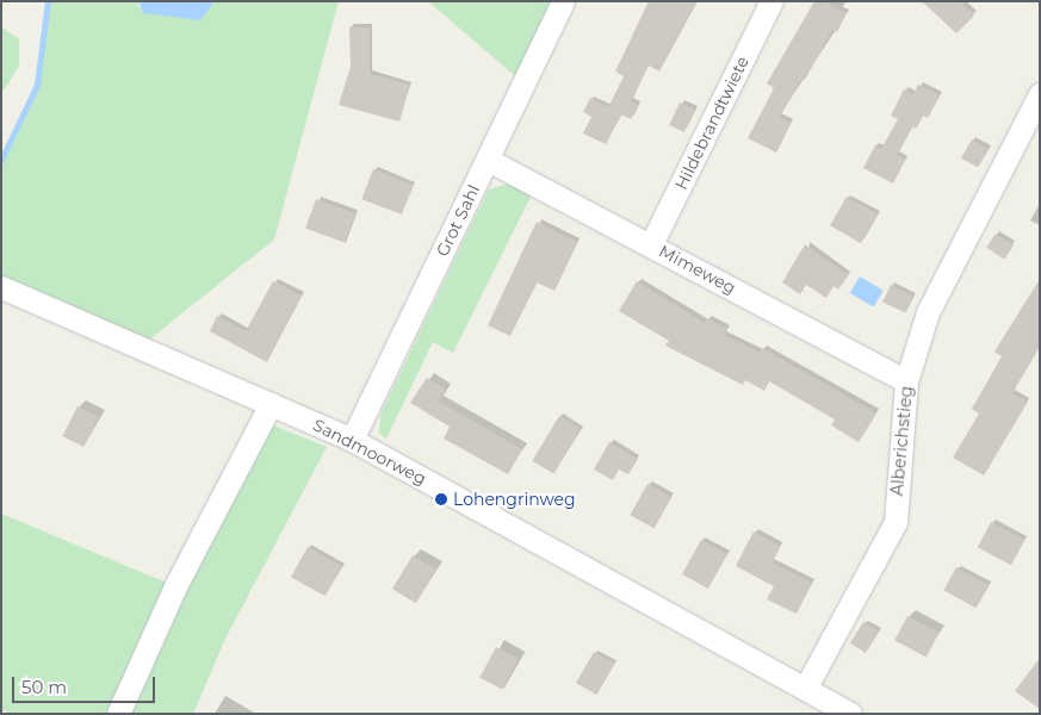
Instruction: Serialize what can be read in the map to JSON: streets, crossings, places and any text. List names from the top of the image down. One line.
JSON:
{"streets":{"street":["Hildebrandtwiete","Grot Sahl","Mimeweg","Alberichstieg","Sandmoorweg"]},"crossings":[["Hildebrandtwiete","Mimeweg"],["Grot Sahl","Mimeweg"],["Grot Sahl","Sandmoorweg"],["Mimeweg","Alberichstieg"],["Alberichstieg","Sandmoorweg"]],"places":["Lohengrinweg"],"scale_bar":"50 m"}
